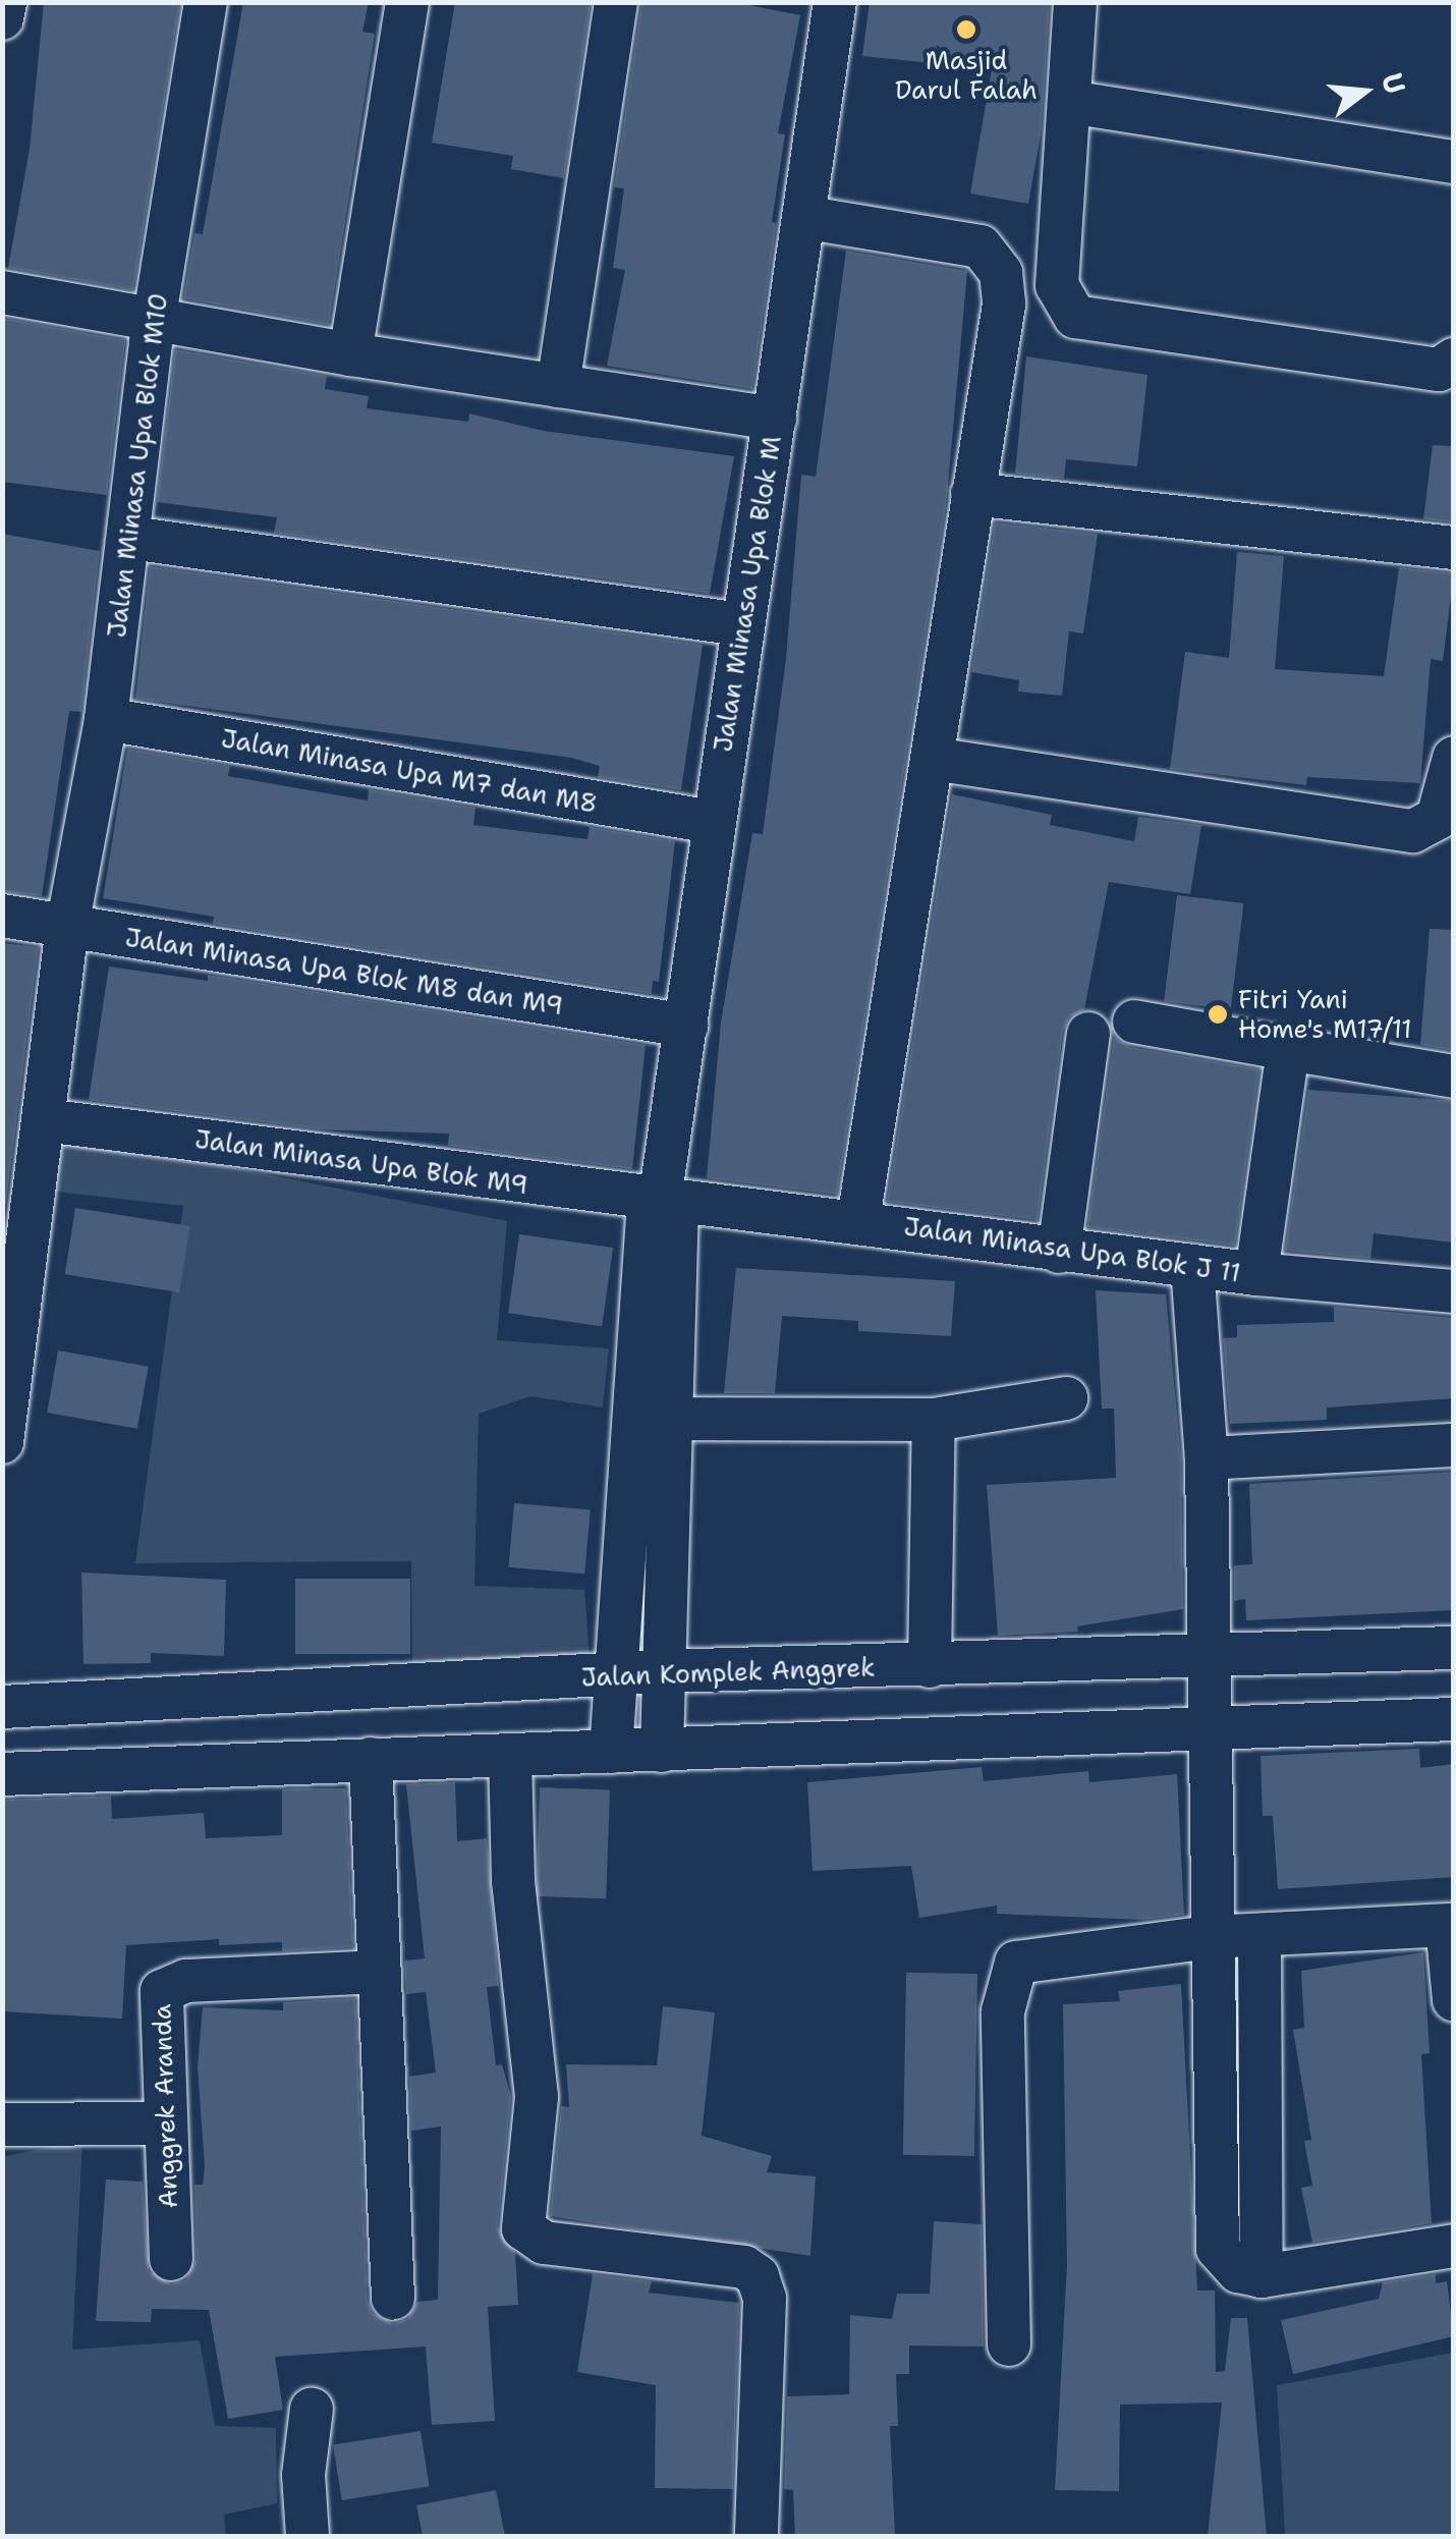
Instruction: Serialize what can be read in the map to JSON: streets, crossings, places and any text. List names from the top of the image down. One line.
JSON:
{"streets":{"street":["Jalan Minasa Upa Blok M10","Jalan Minasa Upa Blok M","Jalan Minasa Upa M7 dan M8","Jalan Minasa Upa Blok M8 dan M9","Jalan Minasa Upa Blok M9","Jalan Minasa Upa Blok J 11","Jalan Komplek Anggrek","Anggrek Aranda"]},"crossings":[["Jalan Minasa Upa Blok M10","Jalan Minasa Upa M7 dan M8"],["Jalan Minasa Upa Blok M10","Jalan Minasa Upa Blok M8 dan M9"],["Jalan Minasa Upa Blok M10","Jalan Minasa Upa Blok M9"],["Jalan Minasa Upa Blok M","Jalan Minasa Upa M7 dan M8"],["Jalan Minasa Upa Blok M","Jalan Minasa Upa Blok M8 dan M9"],["Jalan Minasa Upa Blok M","Jalan Minasa Upa Blok M9"],["Jalan Minasa Upa Blok M","Jalan Minasa Upa Blok J 11"],["Jalan Minasa Upa Blok M9","Jalan Minasa Upa Blok J 11"]],"places":["Masjid Darul Falah","Fitri Yani Home's M17/11"],"north":"right"}
